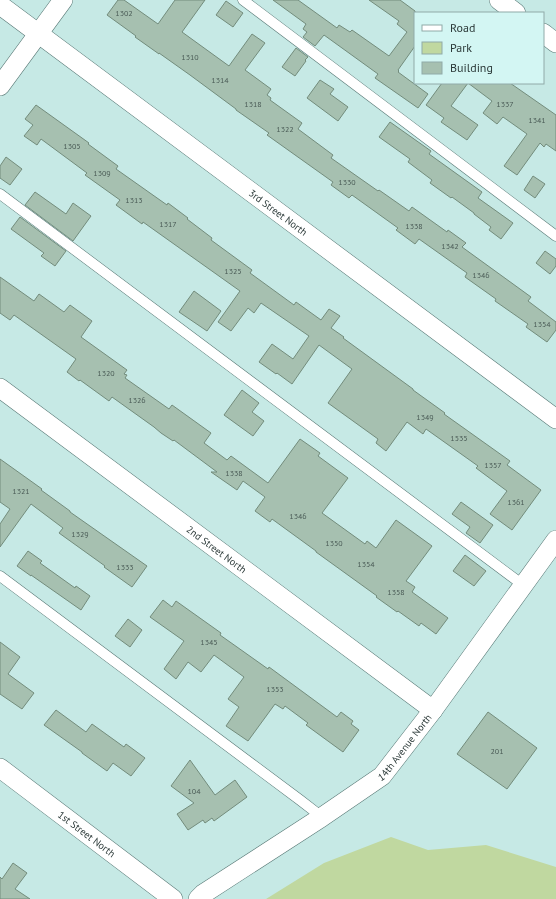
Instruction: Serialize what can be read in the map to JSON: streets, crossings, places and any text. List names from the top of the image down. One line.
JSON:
{"streets":{"street":["3rd Street North","2nd Street North","14th Avenue North","1st Street North"]},"crossings":[["2nd Street North","14th Avenue North"]],"house_numbers":["1302","1310","1314","1318","1337","1341","1322","1305","1309","1330","1313","1317","1338","1342","1325","1346","1354","1320","1326","1349","1535","1357","1338","1321","1361","1346","1329","1350","1354","1333","1358","1345","1353","201","104"],"legend":["Road","Park","Building"]}
